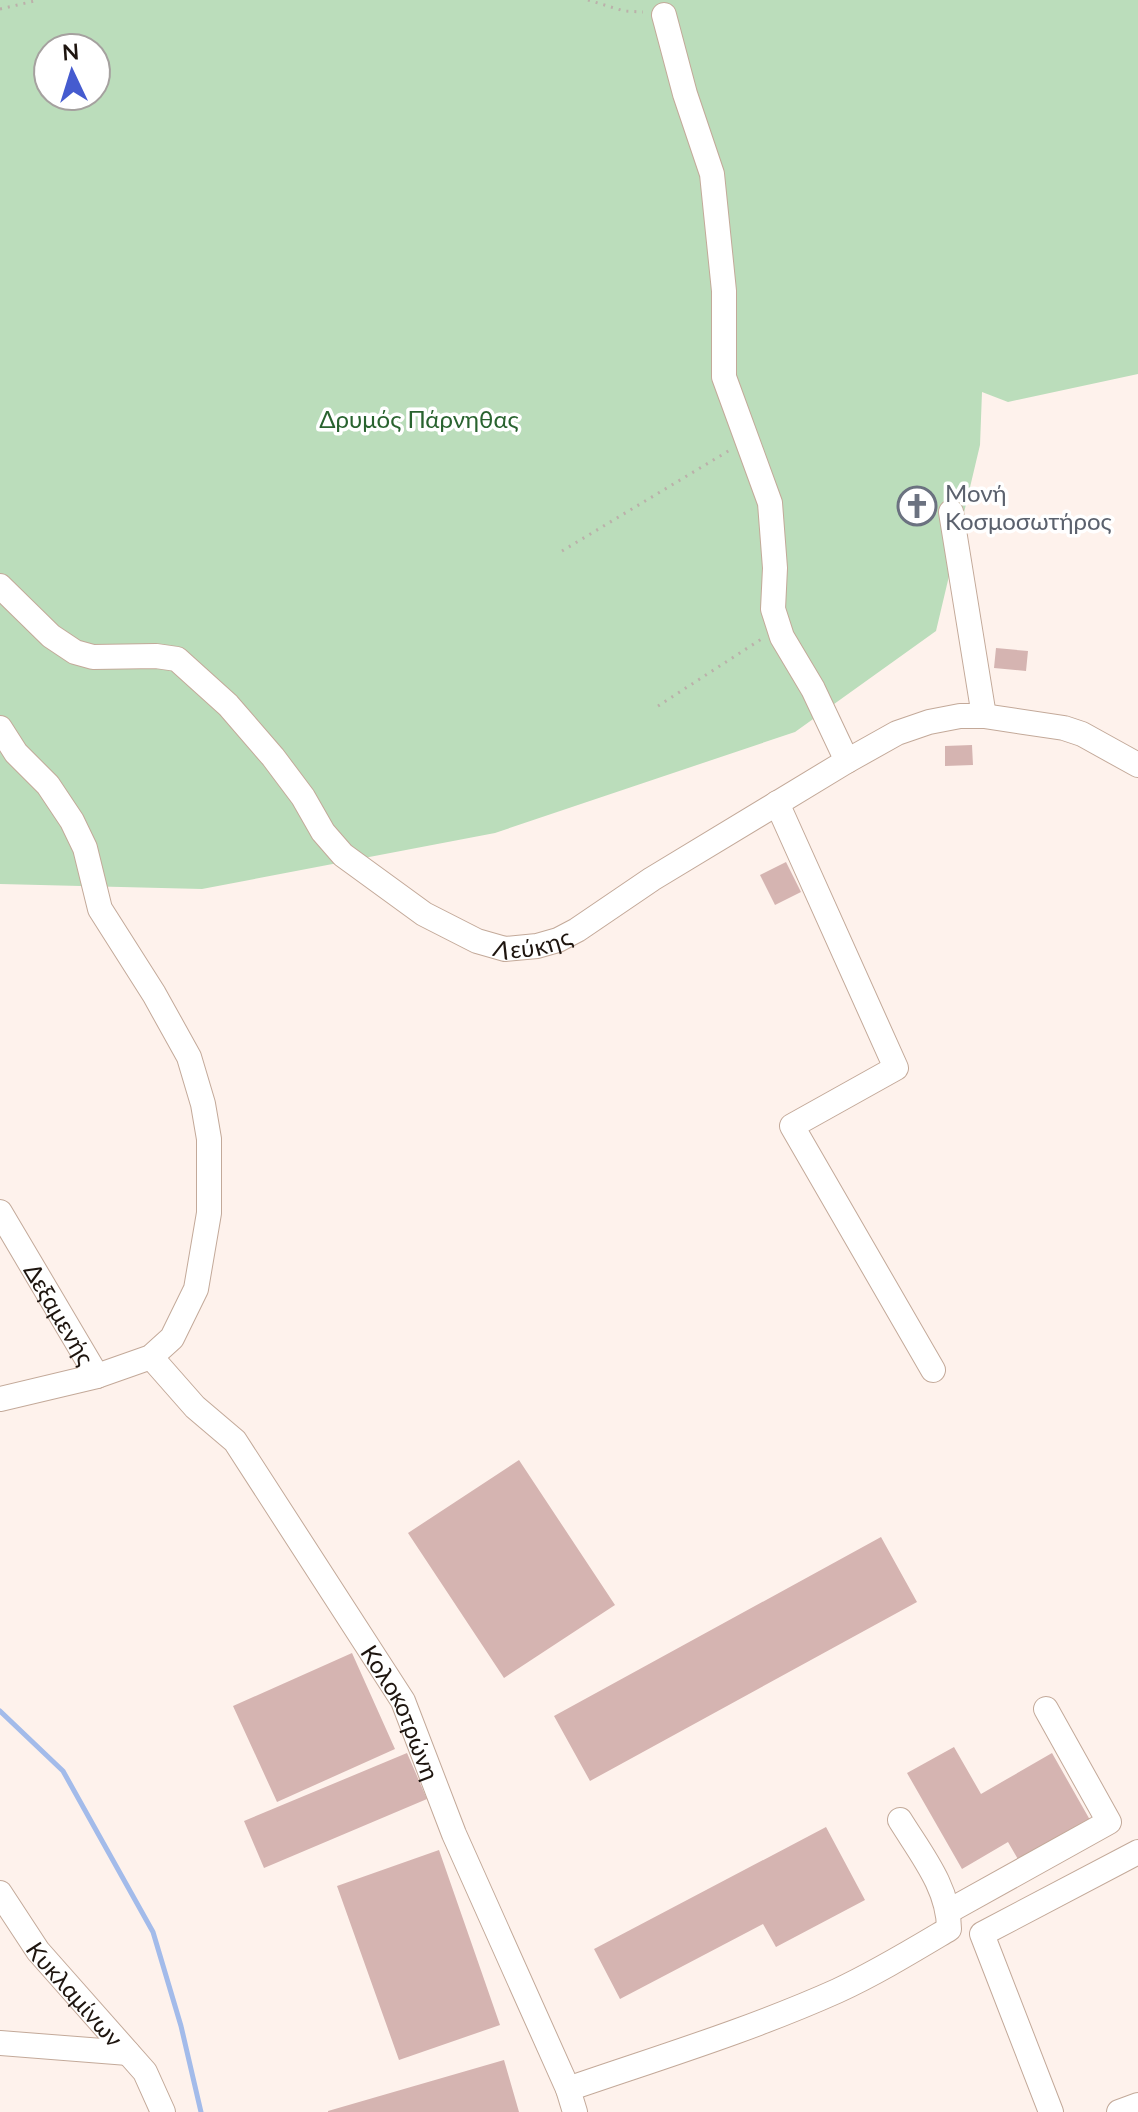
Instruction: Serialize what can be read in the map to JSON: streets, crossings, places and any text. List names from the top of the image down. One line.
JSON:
{"streets":{"street":["Λεύκης","Δεξαμενής","Κολοκοτρώνη","Κυκλαμίνων"]},"parks":["Δρυμός Πάρνηθας"],"places":{"church":["Μονή Κοσμοσωτήρος"]},"north":"top"}
